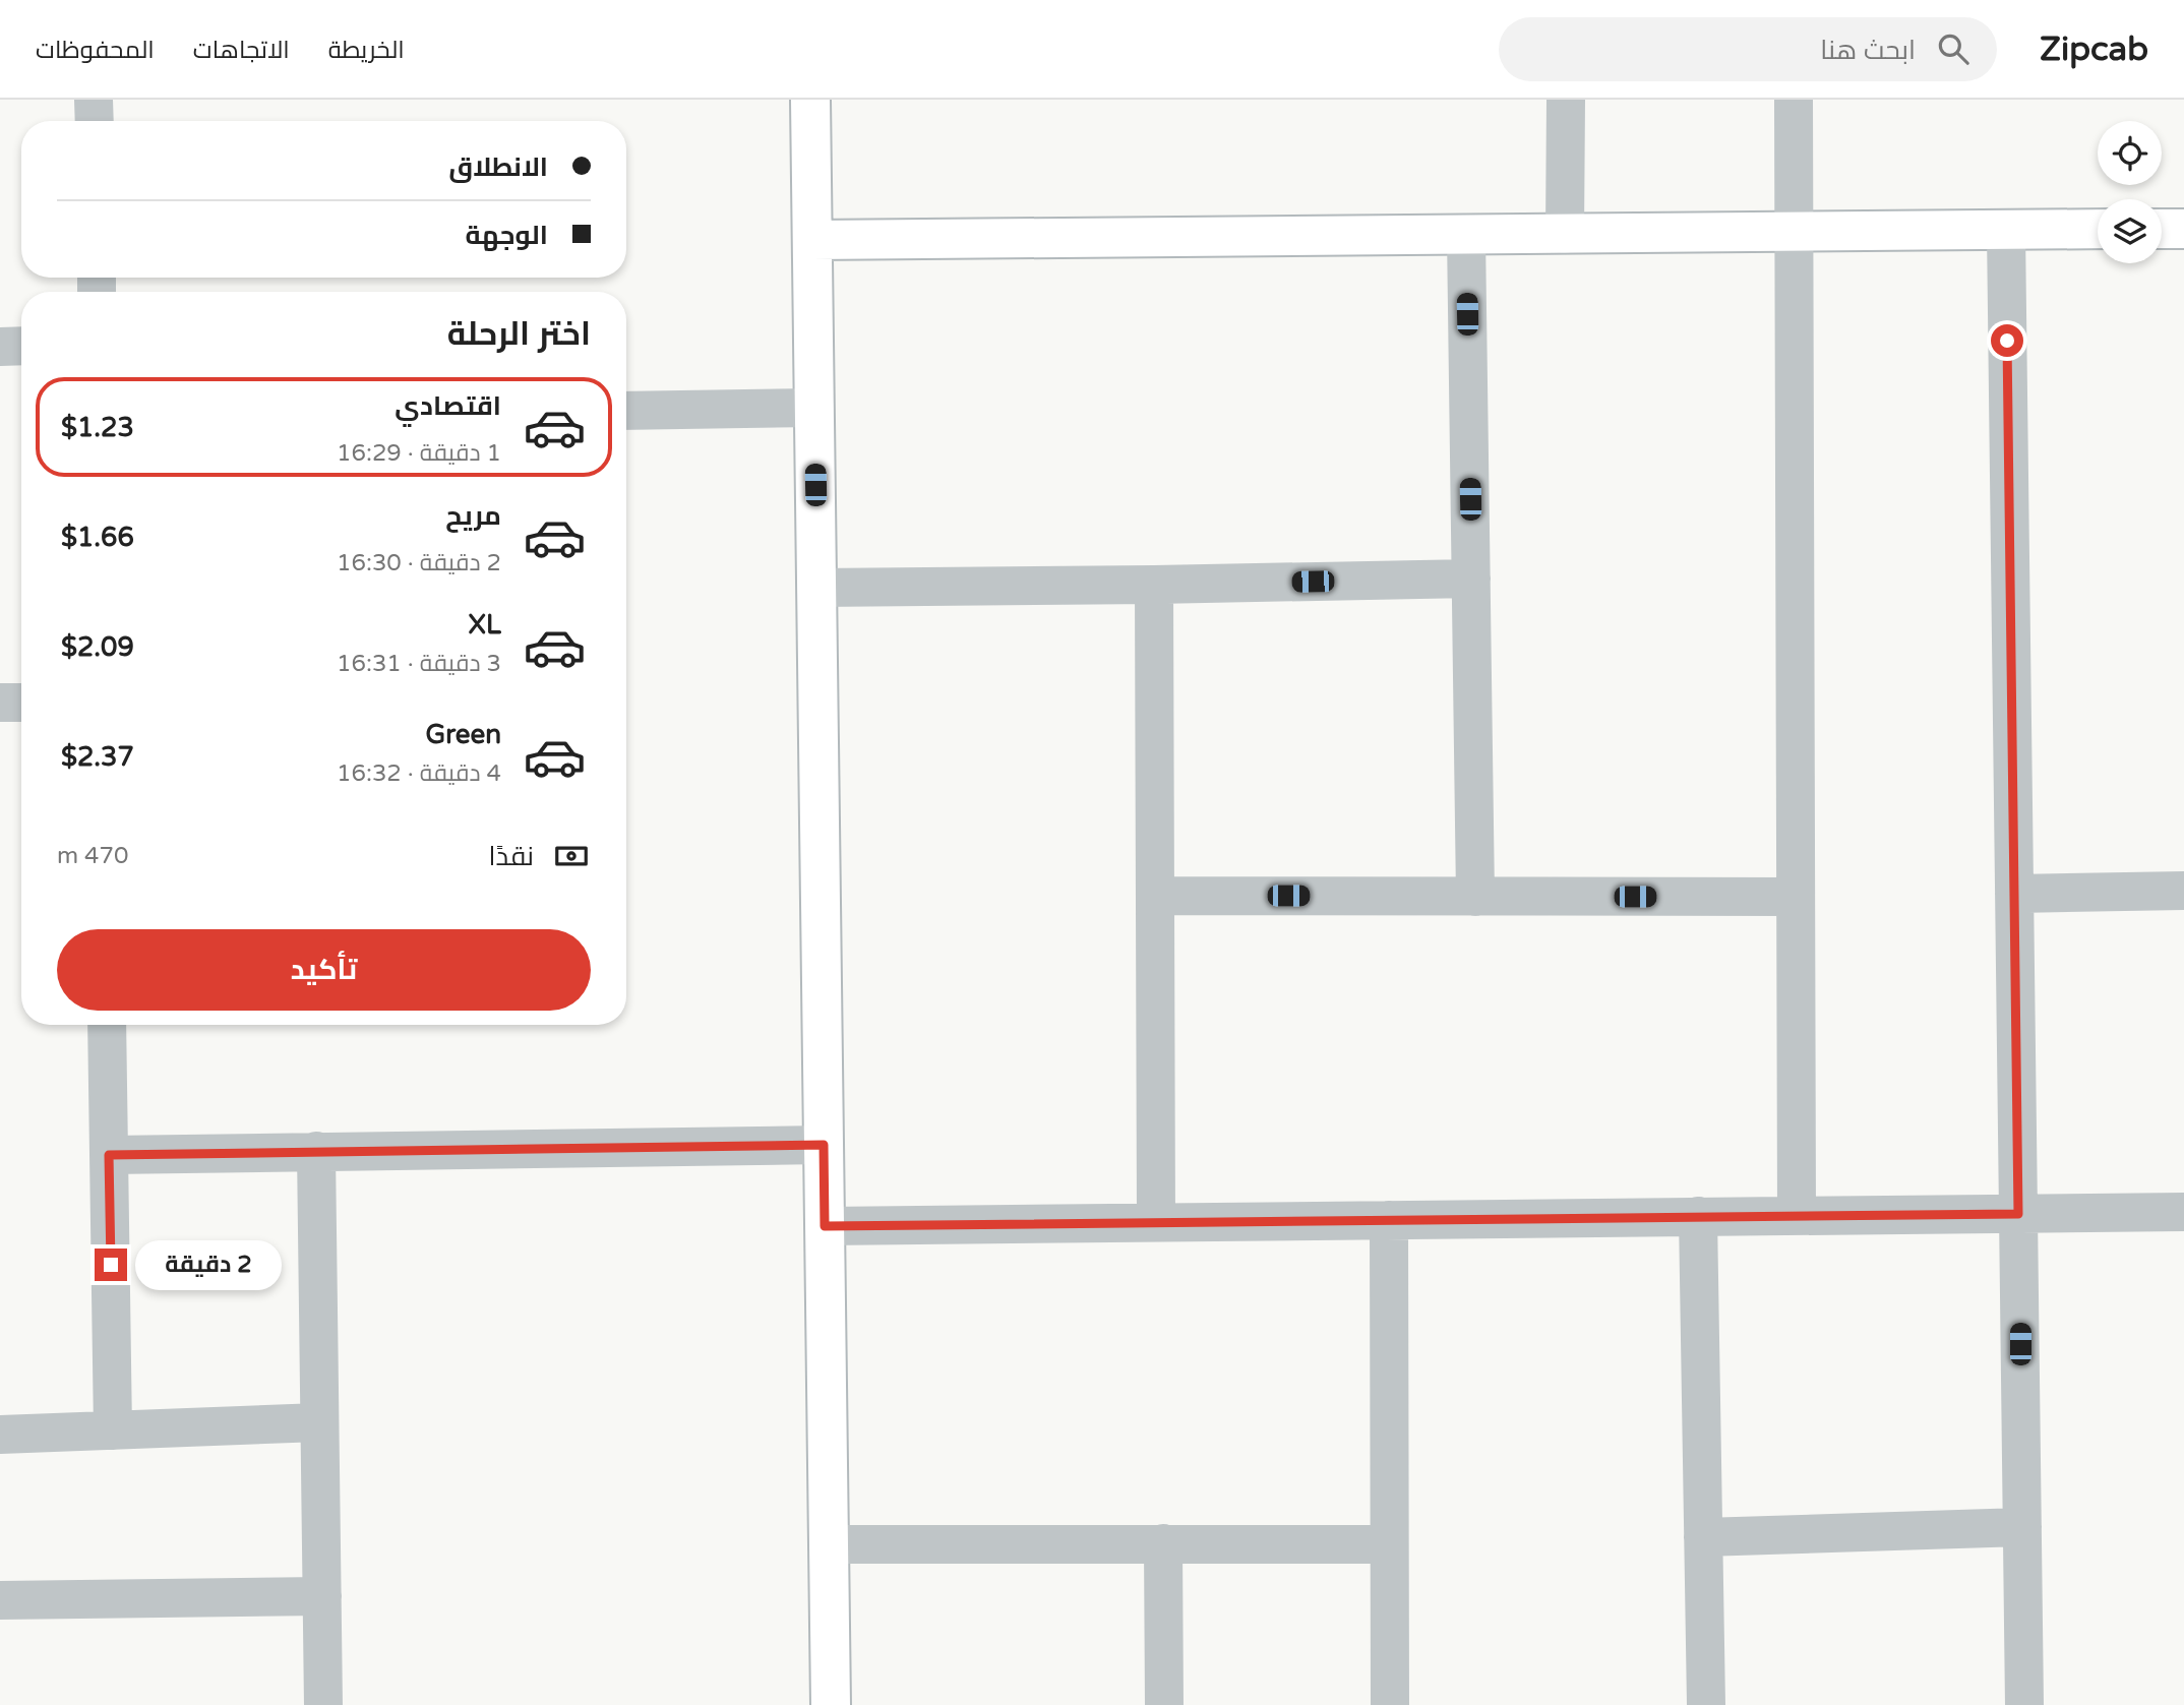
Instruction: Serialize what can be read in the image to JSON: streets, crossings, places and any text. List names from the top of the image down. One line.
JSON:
{"page":{"header":"Zipcab","search":"ابحث هنا","nav":["الخريطة","الاتجاهات","المحفوظات"],"banner":["الانطلاق","الوجهة"],"heading":"اختر الرحلة","list":[{"name":"اقتصادي","note":"1 دقيقة · 16:29","value":"$1.23"},{"name":"مريح","note":"2 دقيقة · 16:30","value":"$1.66"},{"name":"XL","note":"3 دقيقة · 16:31","value":"$2.09"},{"name":"Green","note":"4 دقيقة · 16:32","value":"$2.37"}],"pay":["نقدًا","470 m"],"buttons":"تأكيد","bubble":"2 دقيقة"}}
